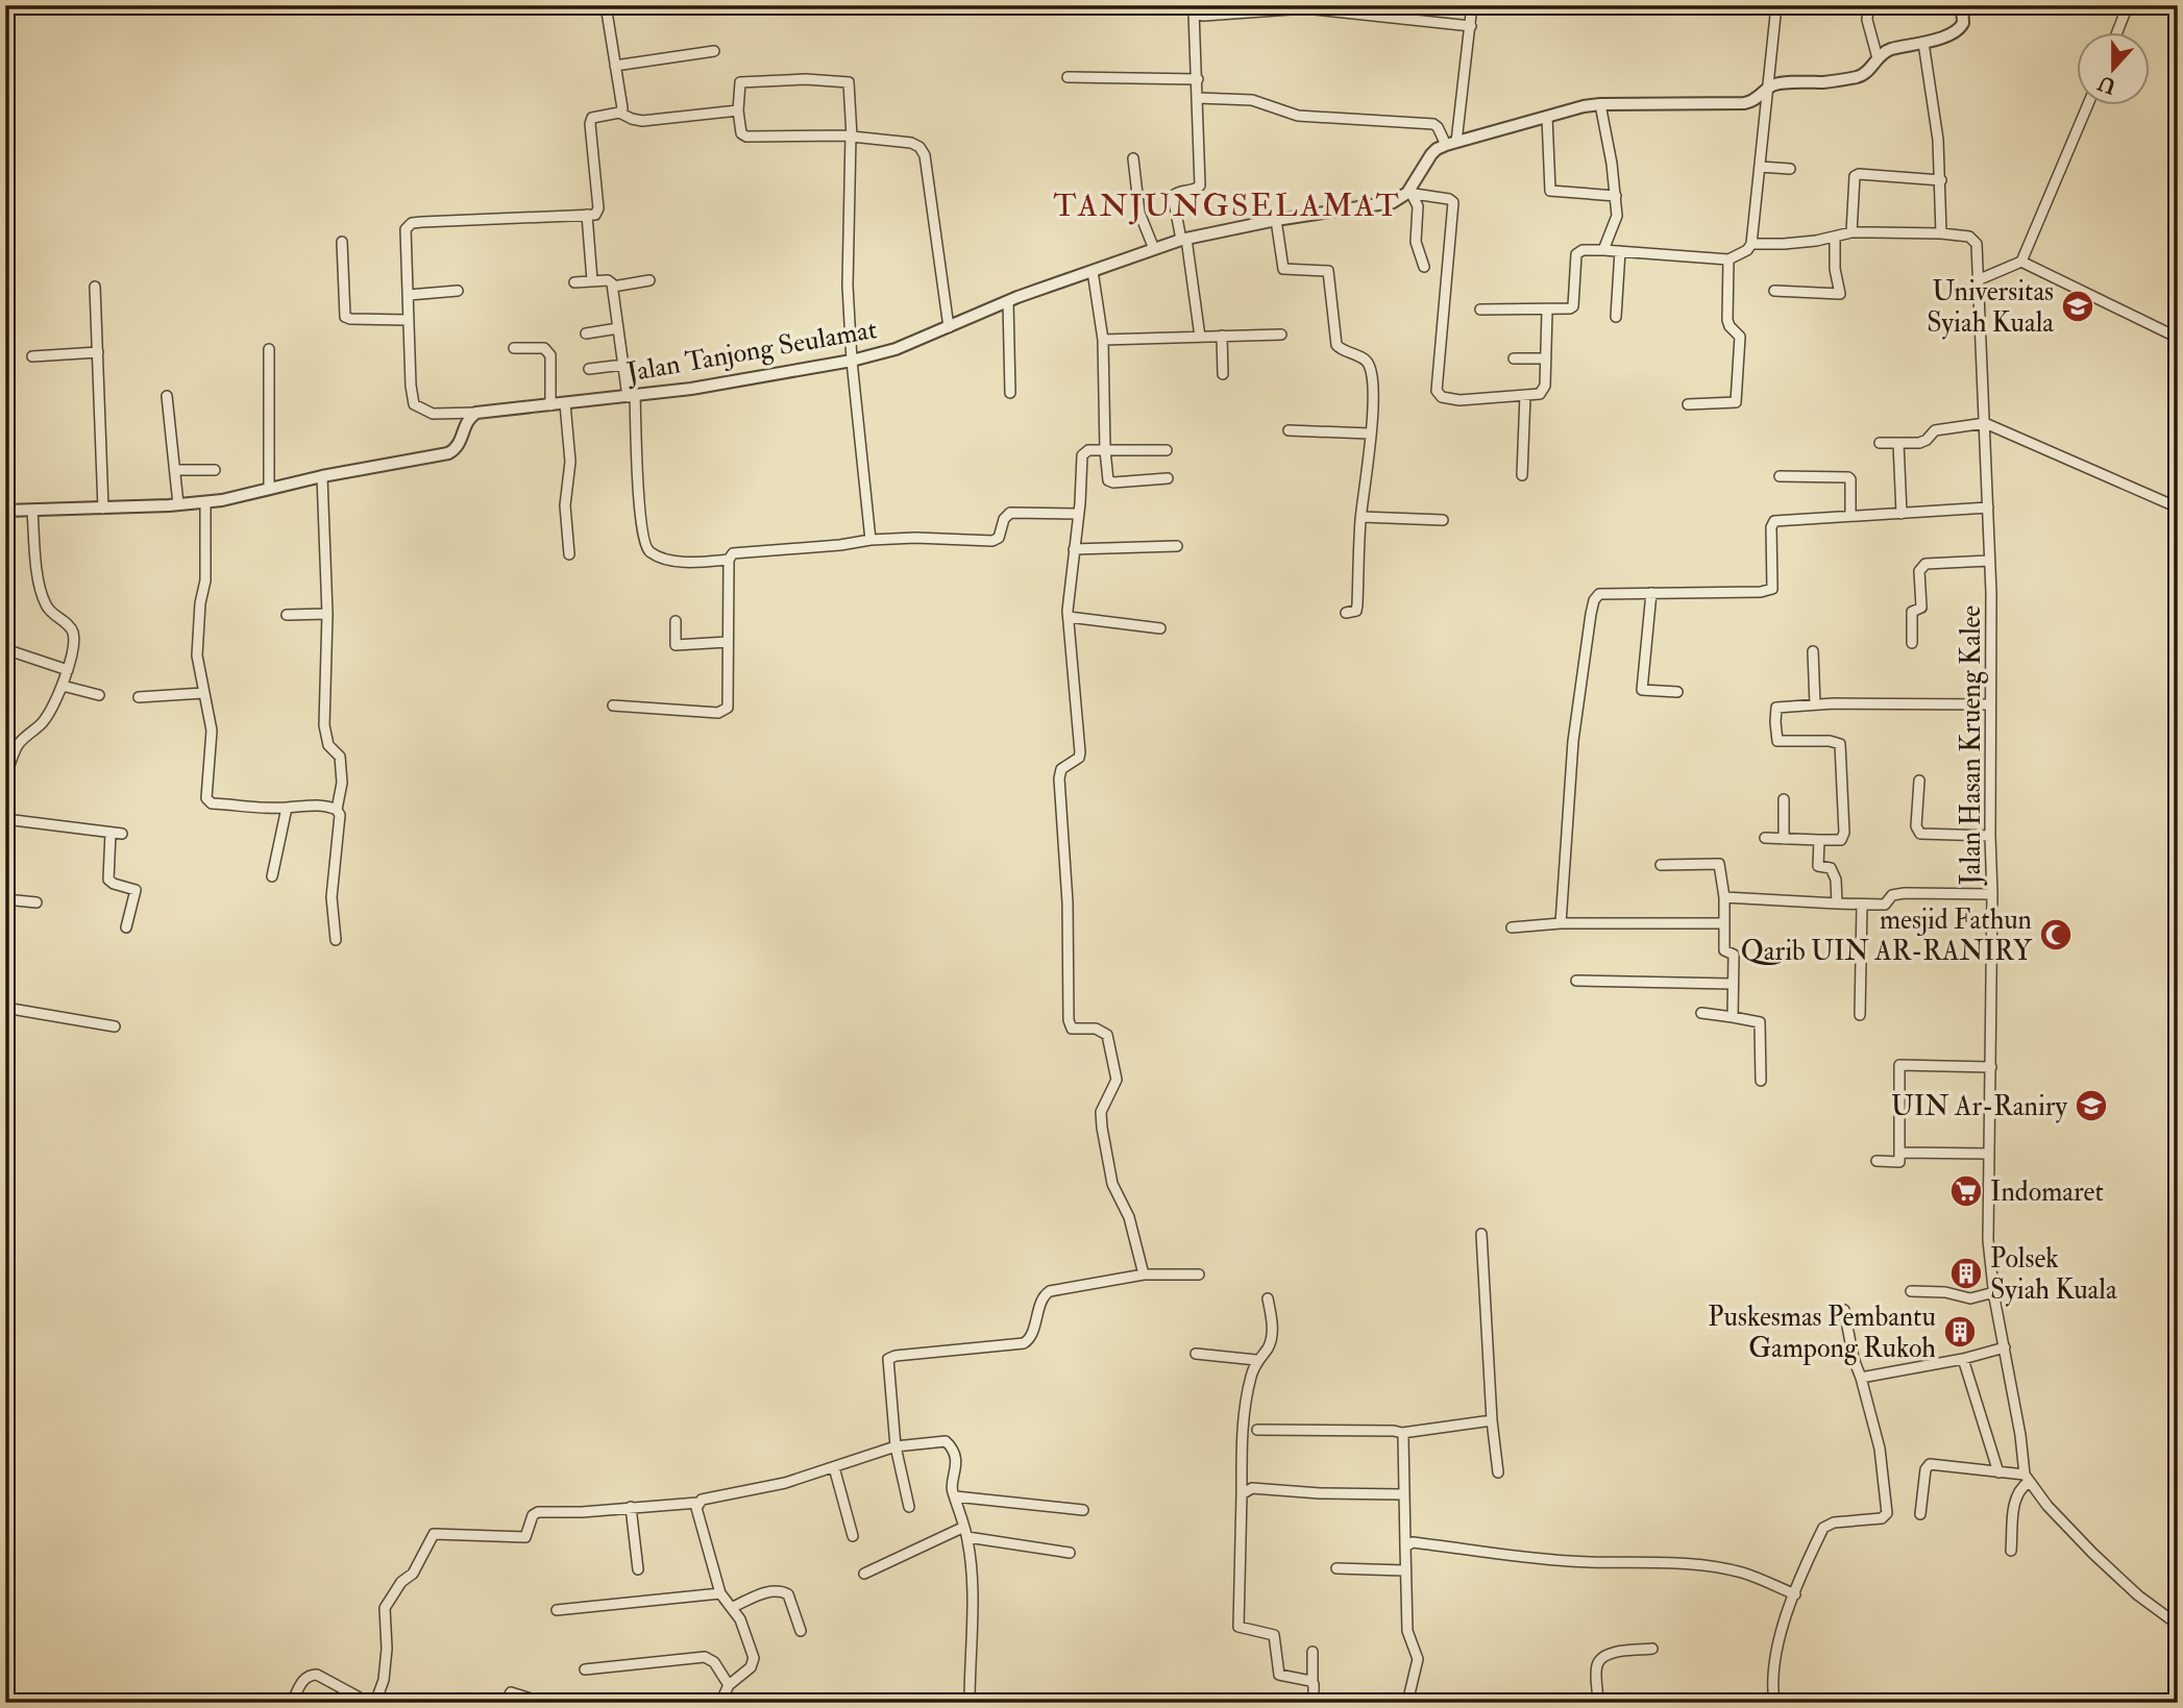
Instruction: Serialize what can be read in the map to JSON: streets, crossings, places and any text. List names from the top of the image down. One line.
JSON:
{"streets":{"street":["Jalan Tanjong Seulamat","Jalan Hasan Krueng Kalee"]},"districts":["TANJUNGSELAMAT"],"places":{"school or university":["Universitas Syiah Kuala","UIN Ar-Raniry"],"mosque":["mesjid Fathun Qarib UIN AR-RANIRY"],"supermarket":["Indomaret"],"building":["Polsek Syiah Kuala","Puskesmas Pembantu Gampong Rukoh"]},"north":"bottom"}
